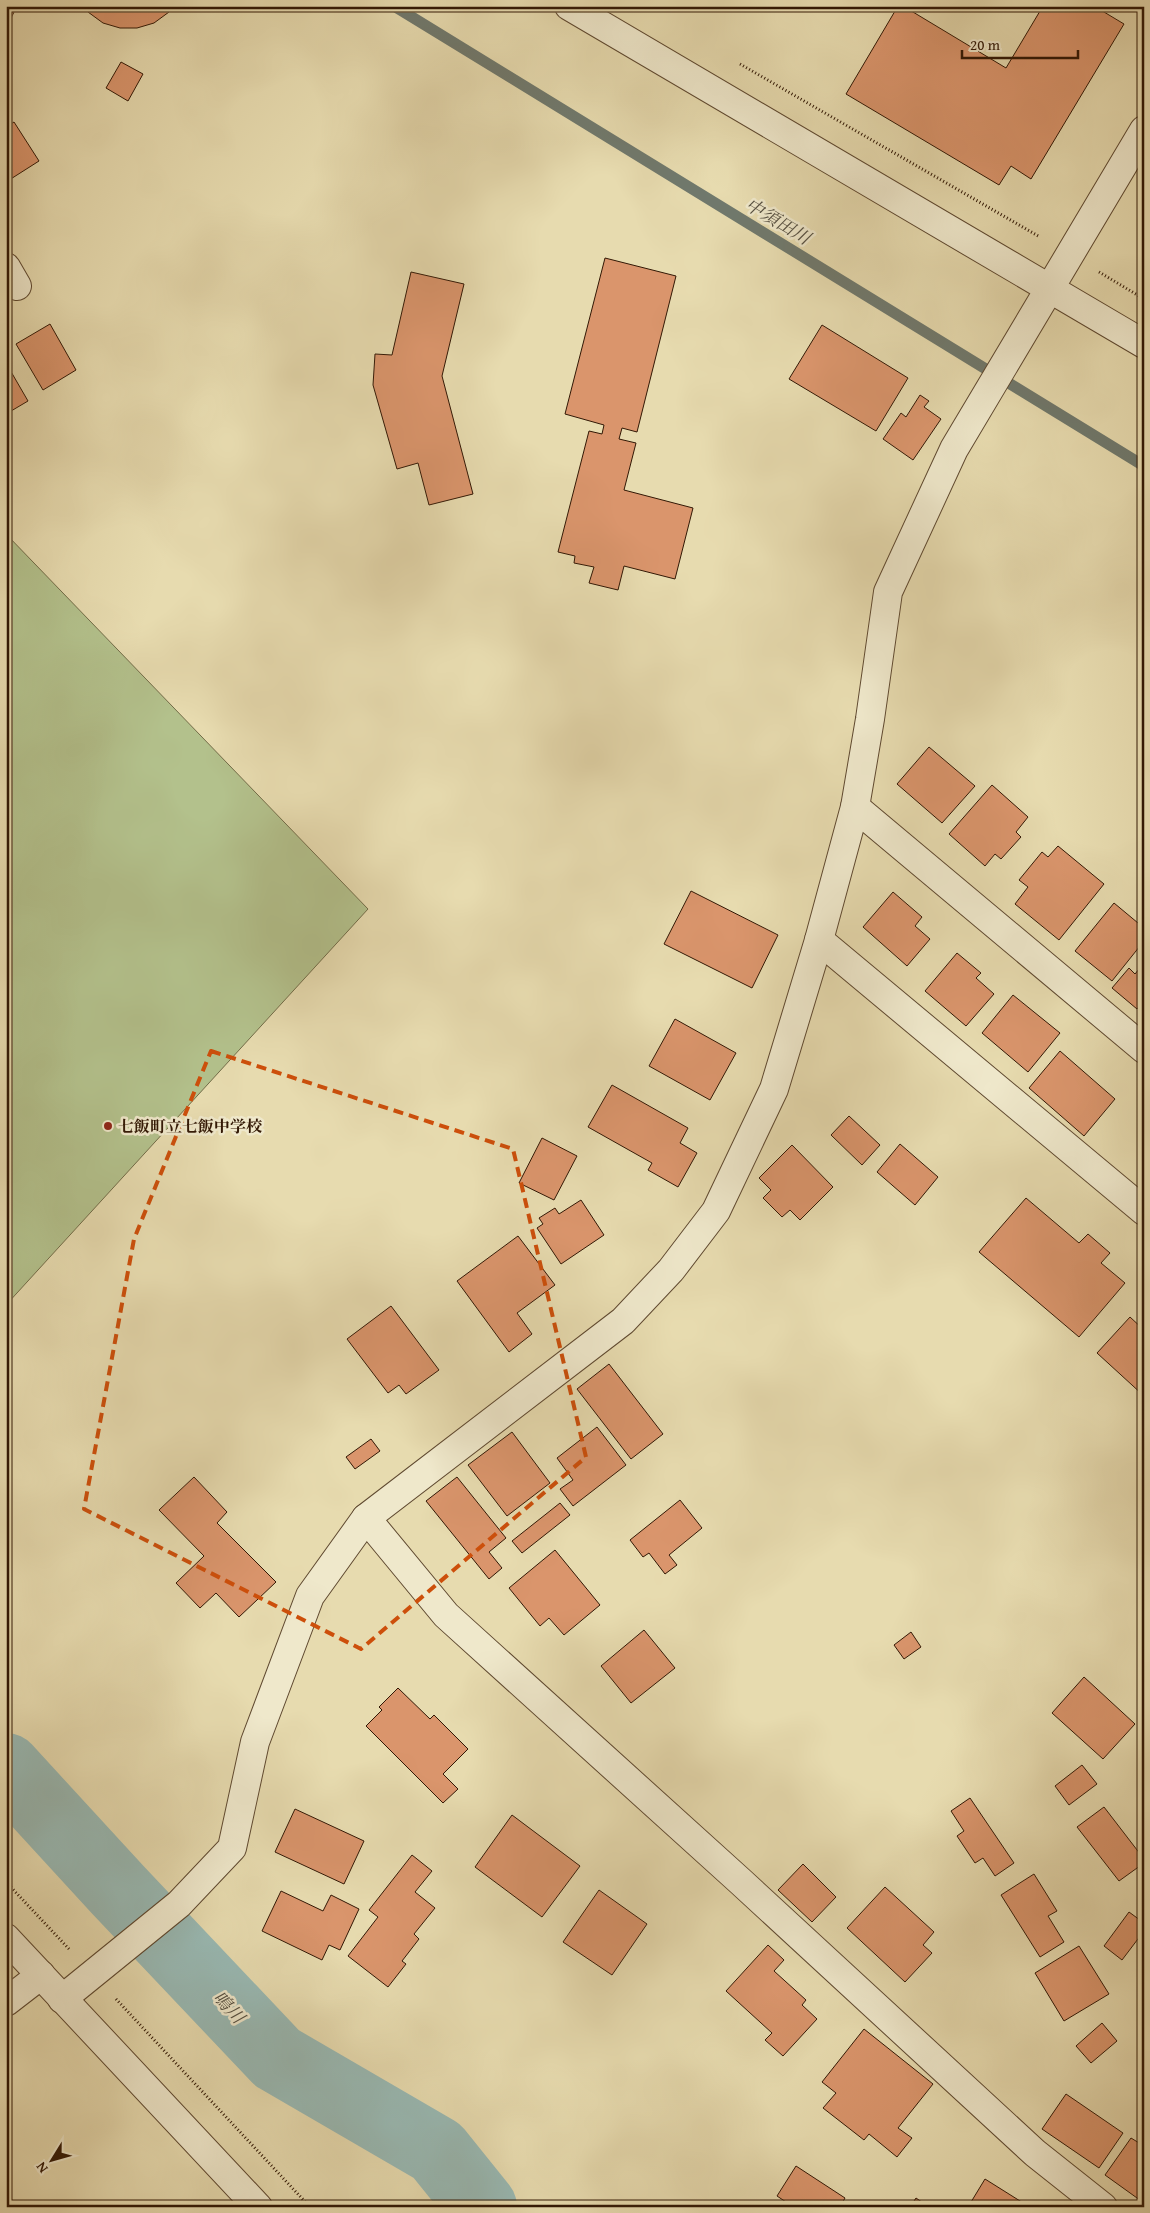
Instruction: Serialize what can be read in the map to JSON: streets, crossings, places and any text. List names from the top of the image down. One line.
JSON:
{"water":["中須田川","鳴川"],"places":["七飯町立七飯中学校"],"scale_bar":"20 m","north":"bottom left"}
